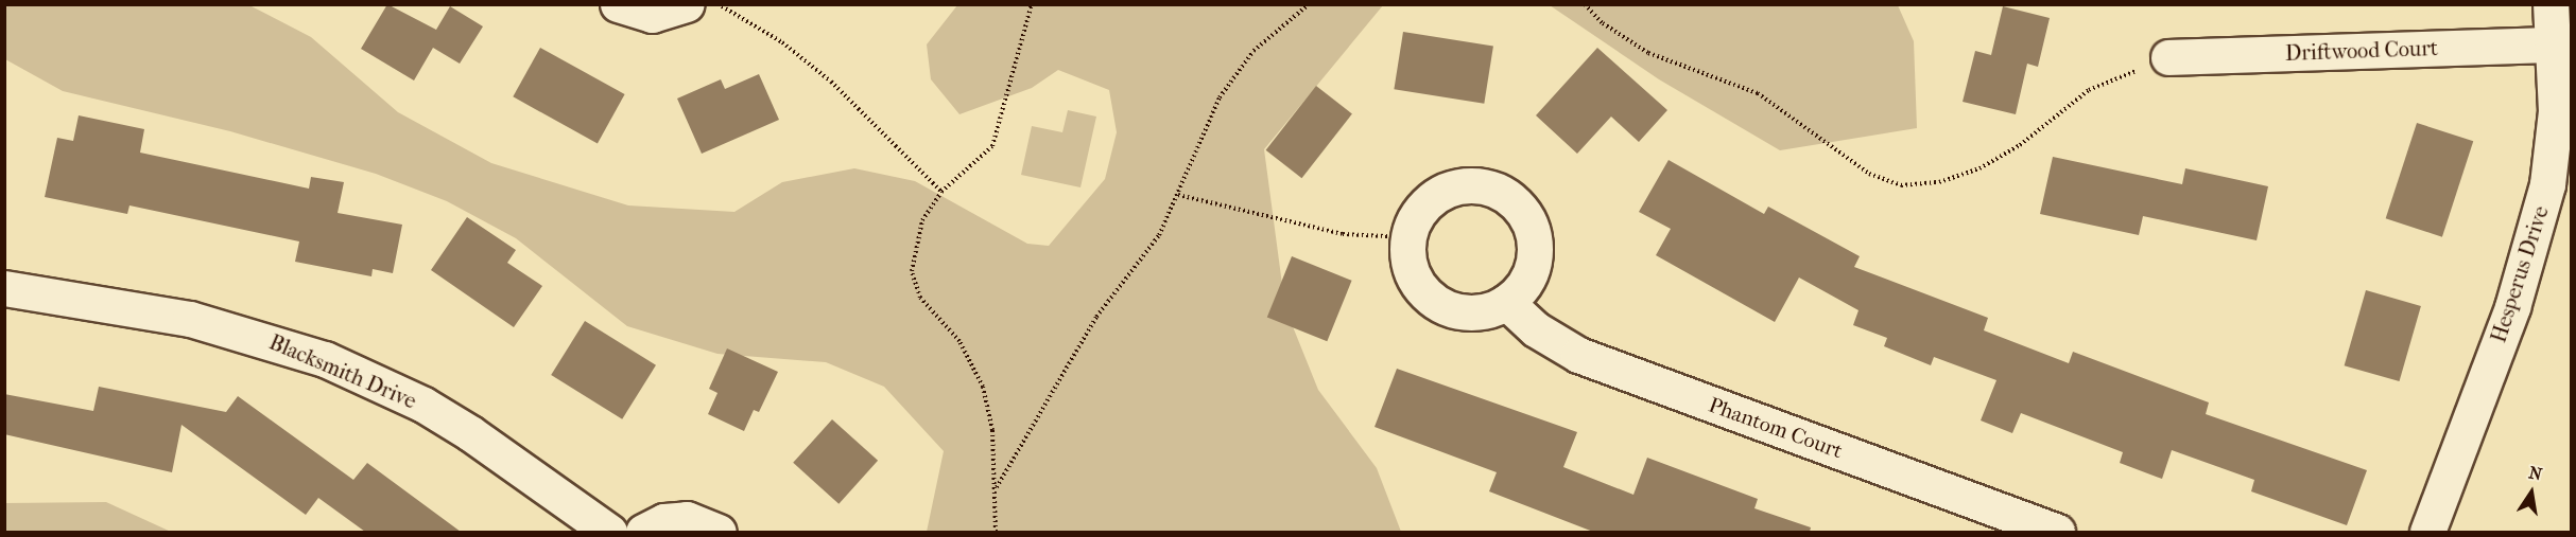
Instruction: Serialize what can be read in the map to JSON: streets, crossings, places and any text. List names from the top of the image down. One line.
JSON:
{"streets":{"street":["Driftwood Court","Hesperus Drive","Blacksmith Drive","Phantom Court"]},"crossings":[["Driftwood Court","Hesperus Drive"]],"north":"top"}
